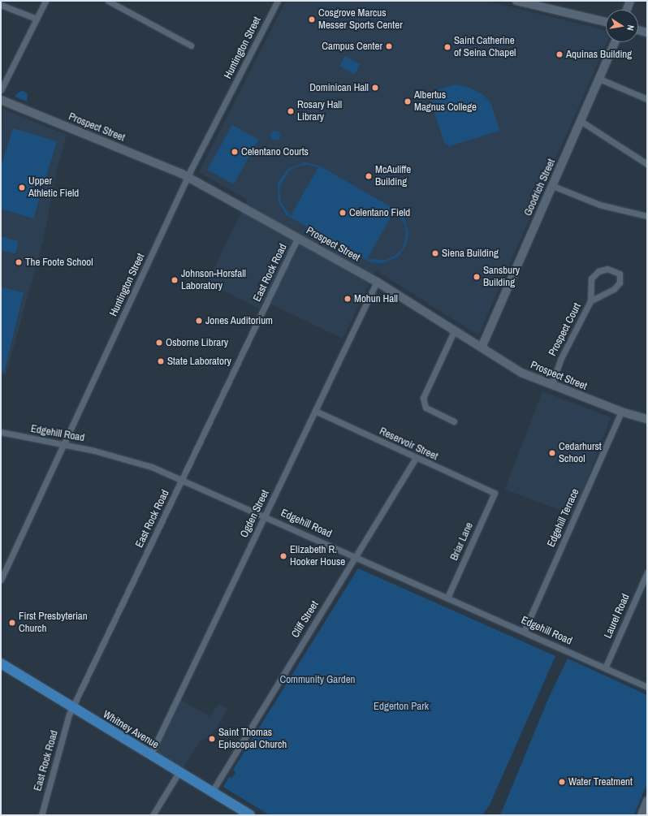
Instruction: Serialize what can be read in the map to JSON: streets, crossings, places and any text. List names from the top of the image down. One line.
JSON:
{"streets":{"main road":["Prospect Street","Goodrich Street","Whitney Avenue"],"street":["Huntington Street","East Rock Road","Prospect Court","Edgehill Road","Reservoir Street","Ogden Street","Edgehill Terrace","Briar Lane","Laurel Road","Cliff Street"]},"crossings":[["Huntington Street","Prospect Street"],["Huntington Street","Edgehill Road"],["Prospect Street","Goodrich Street"],["Prospect Street","East Rock Road"],["Prospect Street","Prospect Court"],["Prospect Street","Ogden Street"],["Prospect Street","Edgehill Terrace"],["East Rock Road","Edgehill Road"],["East Rock Road","Whitney Avenue"],["Edgehill Road","Ogden Street"],["Edgehill Road","Edgehill Terrace"],["Edgehill Road","Briar Lane"],["Edgehill Road","Laurel Road"],["Edgehill Road","Cliff Street"],["Reservoir Street","Ogden Street"],["Reservoir Street","Briar Lane"],["Reservoir Street","Cliff Street"],["Ogden Street","Whitney Avenue"],["Cliff Street","Whitney Avenue"]],"parks":["Community Garden","Edgerton Park"],"places":["Cosgrove Marcus Messer Sports Center","Campus Center","Saint Catherine of Seina Chapel","Aquinas Building","Dominican Hall","Albertus Magnus College","Rosary Hall Library","Celentano Courts","McAuliffe Building","Upper Athletic Field","Celentano Field","Siena Building","The Foote School","Sansbury Building","Johnson-Horsfall Laboratory","Mohun Hall","Jones Auditorium","Osborne Library","State Laboratory","Cedarhurst School","Elizabeth R. Hooker House","First Presbyterian Church","Saint Thomas Episcopal Church","Water Treatment"],"north":"right"}
